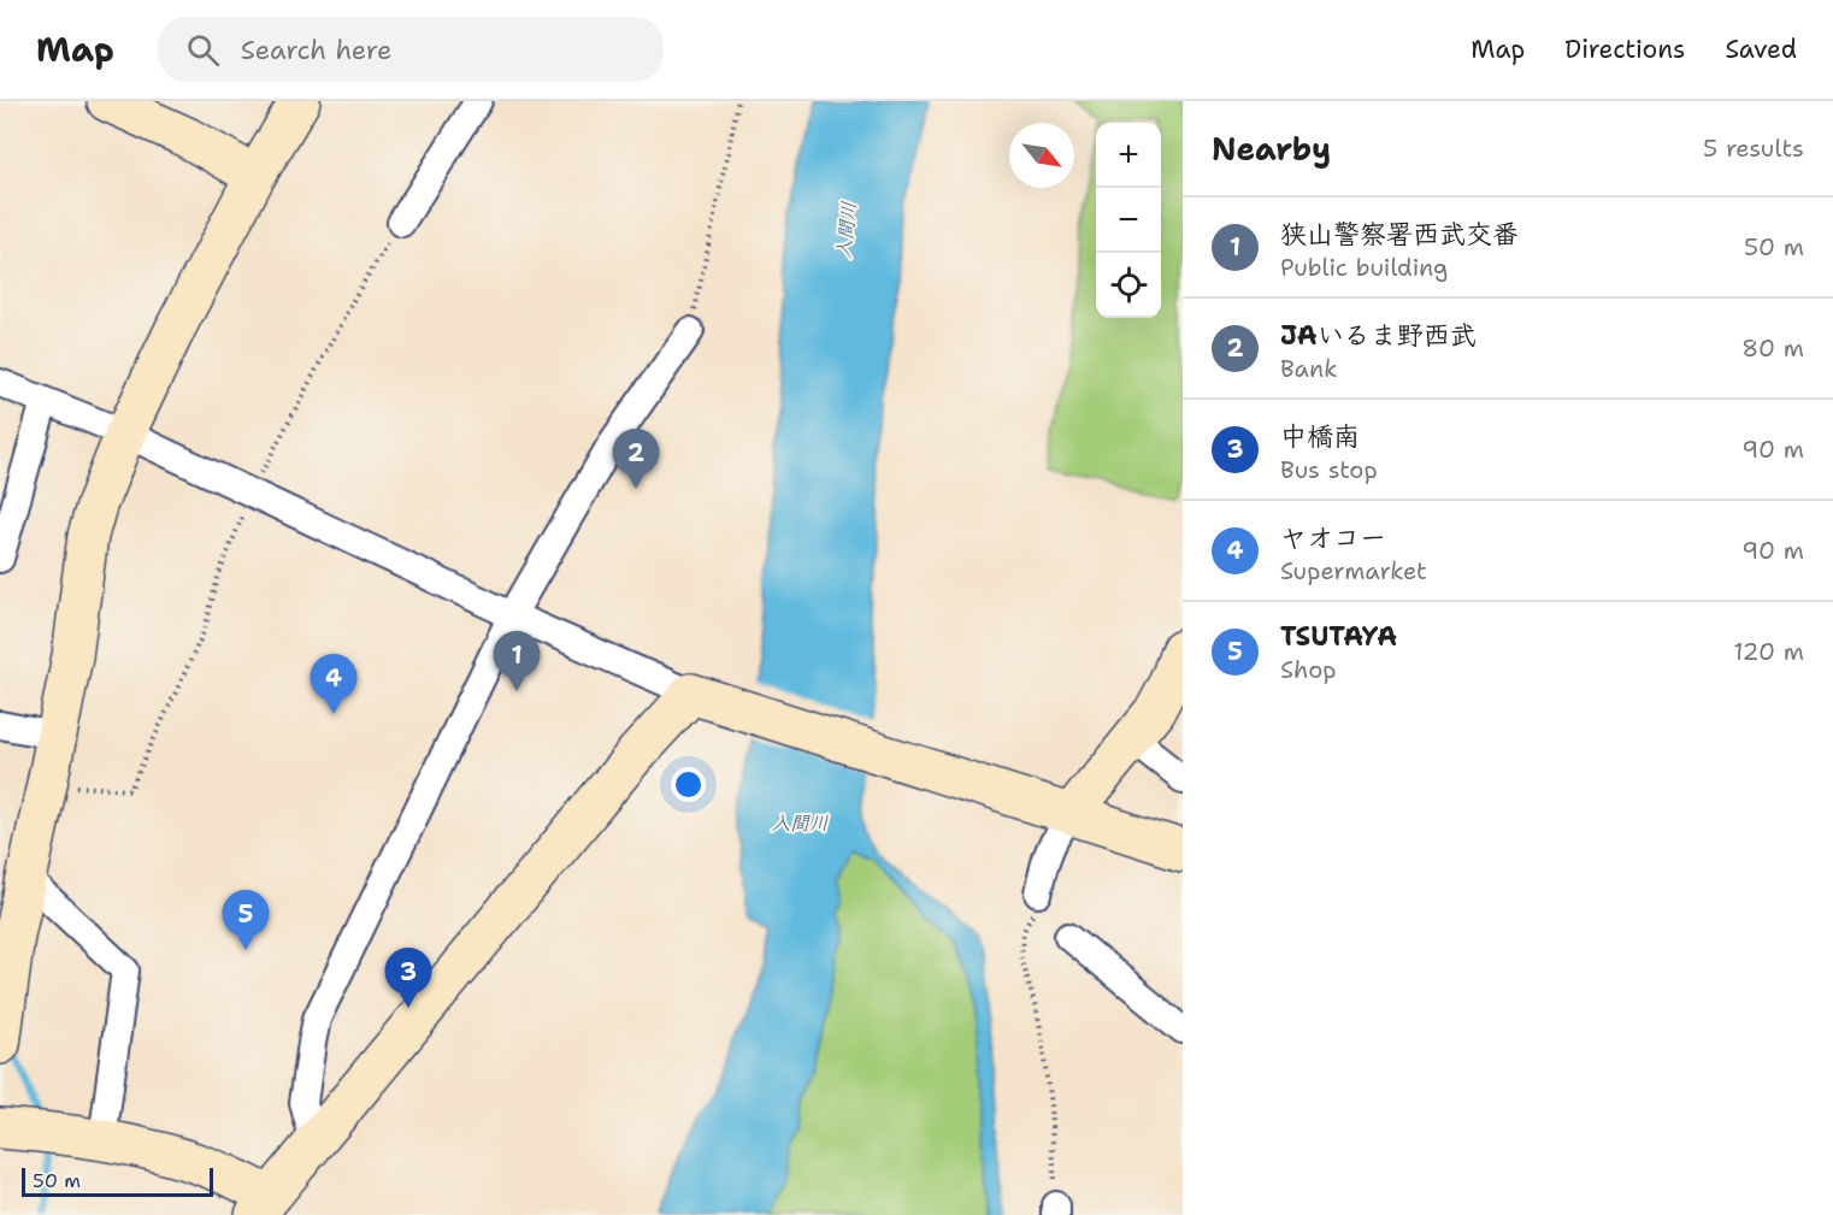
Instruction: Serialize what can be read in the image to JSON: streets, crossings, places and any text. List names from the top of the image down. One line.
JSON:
{"water":["入間川"],"scale_bar":"50 m","north":"bottom right","page":{"header":"Map","search":"Search here","nav":["Map","Directions","Saved"],"heading":["Nearby","5 results"],"map_buttons":["+","−"],"list":[{"mark":"1","name":"狭山警察署西武交番","note":"Public building","value":"50 m"},{"mark":"2","name":"JAいるま野西武","note":"Bank","value":"80 m"},{"mark":"3","name":"中橋南","note":"Bus stop","value":"90 m"},{"mark":"4","name":"ヤオコー","note":"Supermarket","value":"90 m"},{"mark":"5","name":"TSUTAYA","note":"Shop","value":"120 m"}],"pins":["2","1","4","5","3"],"scale":"50 m"}}
